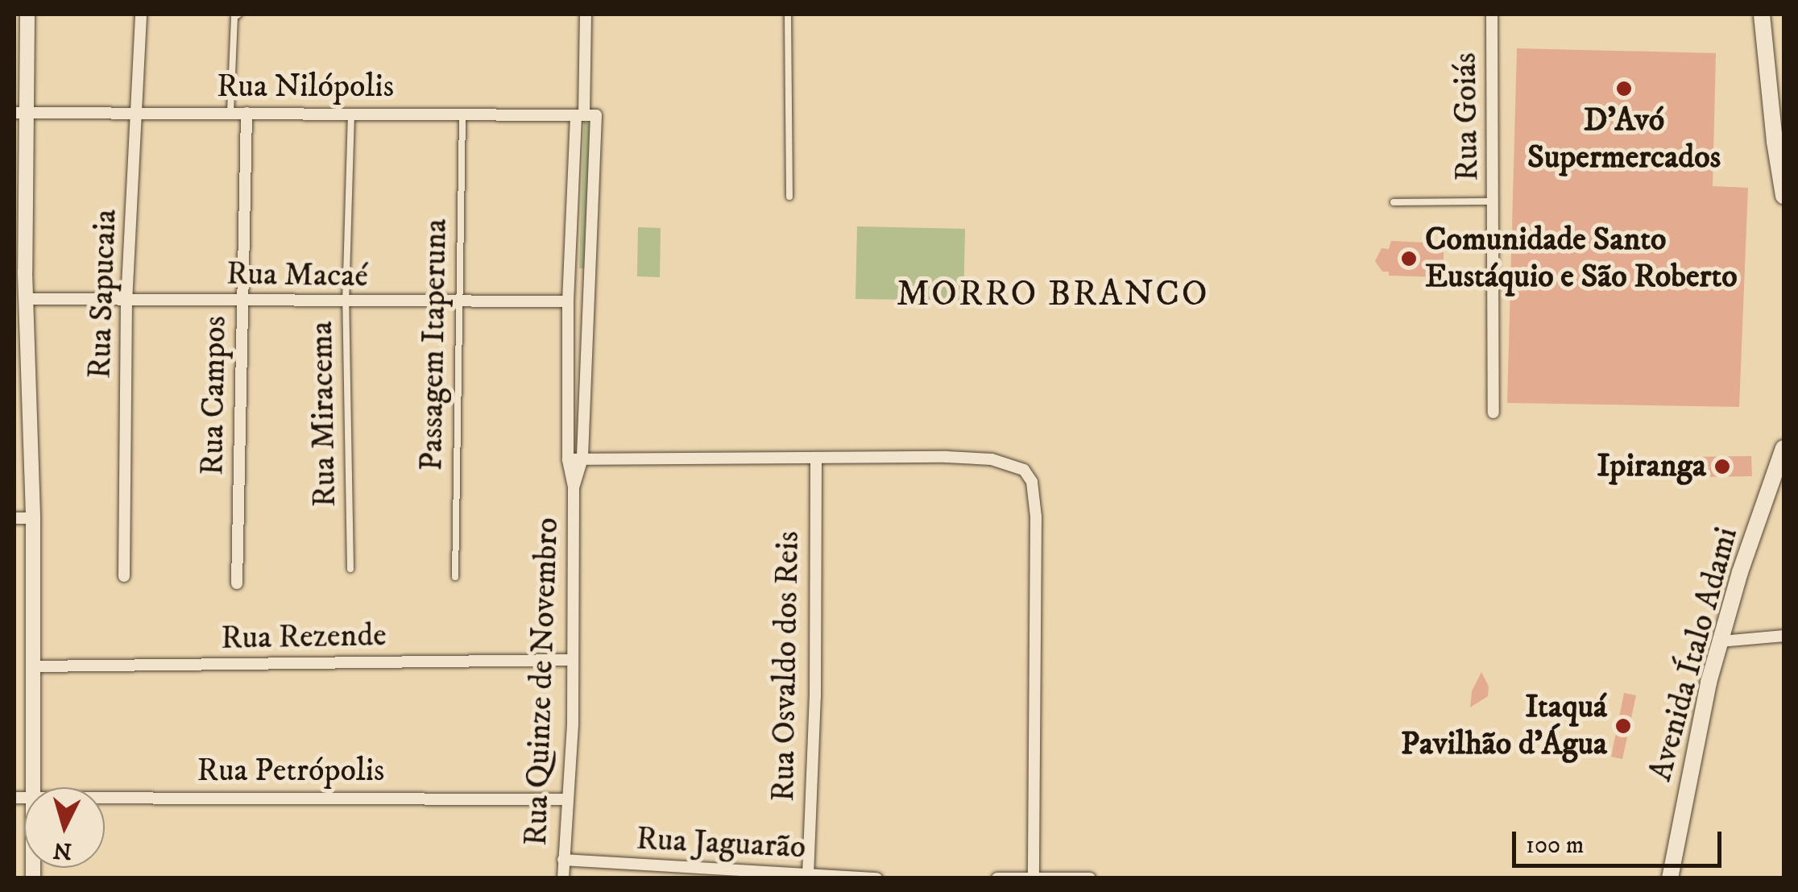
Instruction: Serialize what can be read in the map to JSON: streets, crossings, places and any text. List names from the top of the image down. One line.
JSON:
{"streets":{"main road":["Avenida Ítalo Adami"],"street":["Rua Nilópolis","Rua Goiás","Rua Macaé","Rua Sapucaia","Rua Campos","Rua Rezende","Rua Osvaldo dos Reis","Rua Quinze de Novembro","Rua Petrópolis","Rua Jaguarão"],"lane":["Passagem Itaperuna","Rua Miracema"]},"crossings":[["Rua Nilópolis","Rua Sapucaia"],["Rua Nilópolis","Passagem Itaperuna"],["Rua Nilópolis","Rua Campos"],["Rua Nilópolis","Rua Miracema"],["Rua Nilópolis","Rua Quinze de Novembro"],["Rua Macaé","Rua Sapucaia"],["Rua Macaé","Passagem Itaperuna"],["Rua Macaé","Rua Campos"],["Rua Macaé","Rua Miracema"],["Rua Macaé","Rua Quinze de Novembro"],["Rua Rezende","Rua Quinze de Novembro"],["Rua Osvaldo dos Reis","Rua Jaguarão"],["Rua Quinze de Novembro","Rua Petrópolis"],["Rua Quinze de Novembro","Rua Jaguarão"]],"districts":["MORRO BRANCO"],"places":["D'Avó Supermercados","Comunidade Santo Eustáquio e São Roberto","Ipiranga","Itaquá Pavilhão d'Água"],"scale_bar":"100 m","north":"bottom"}
